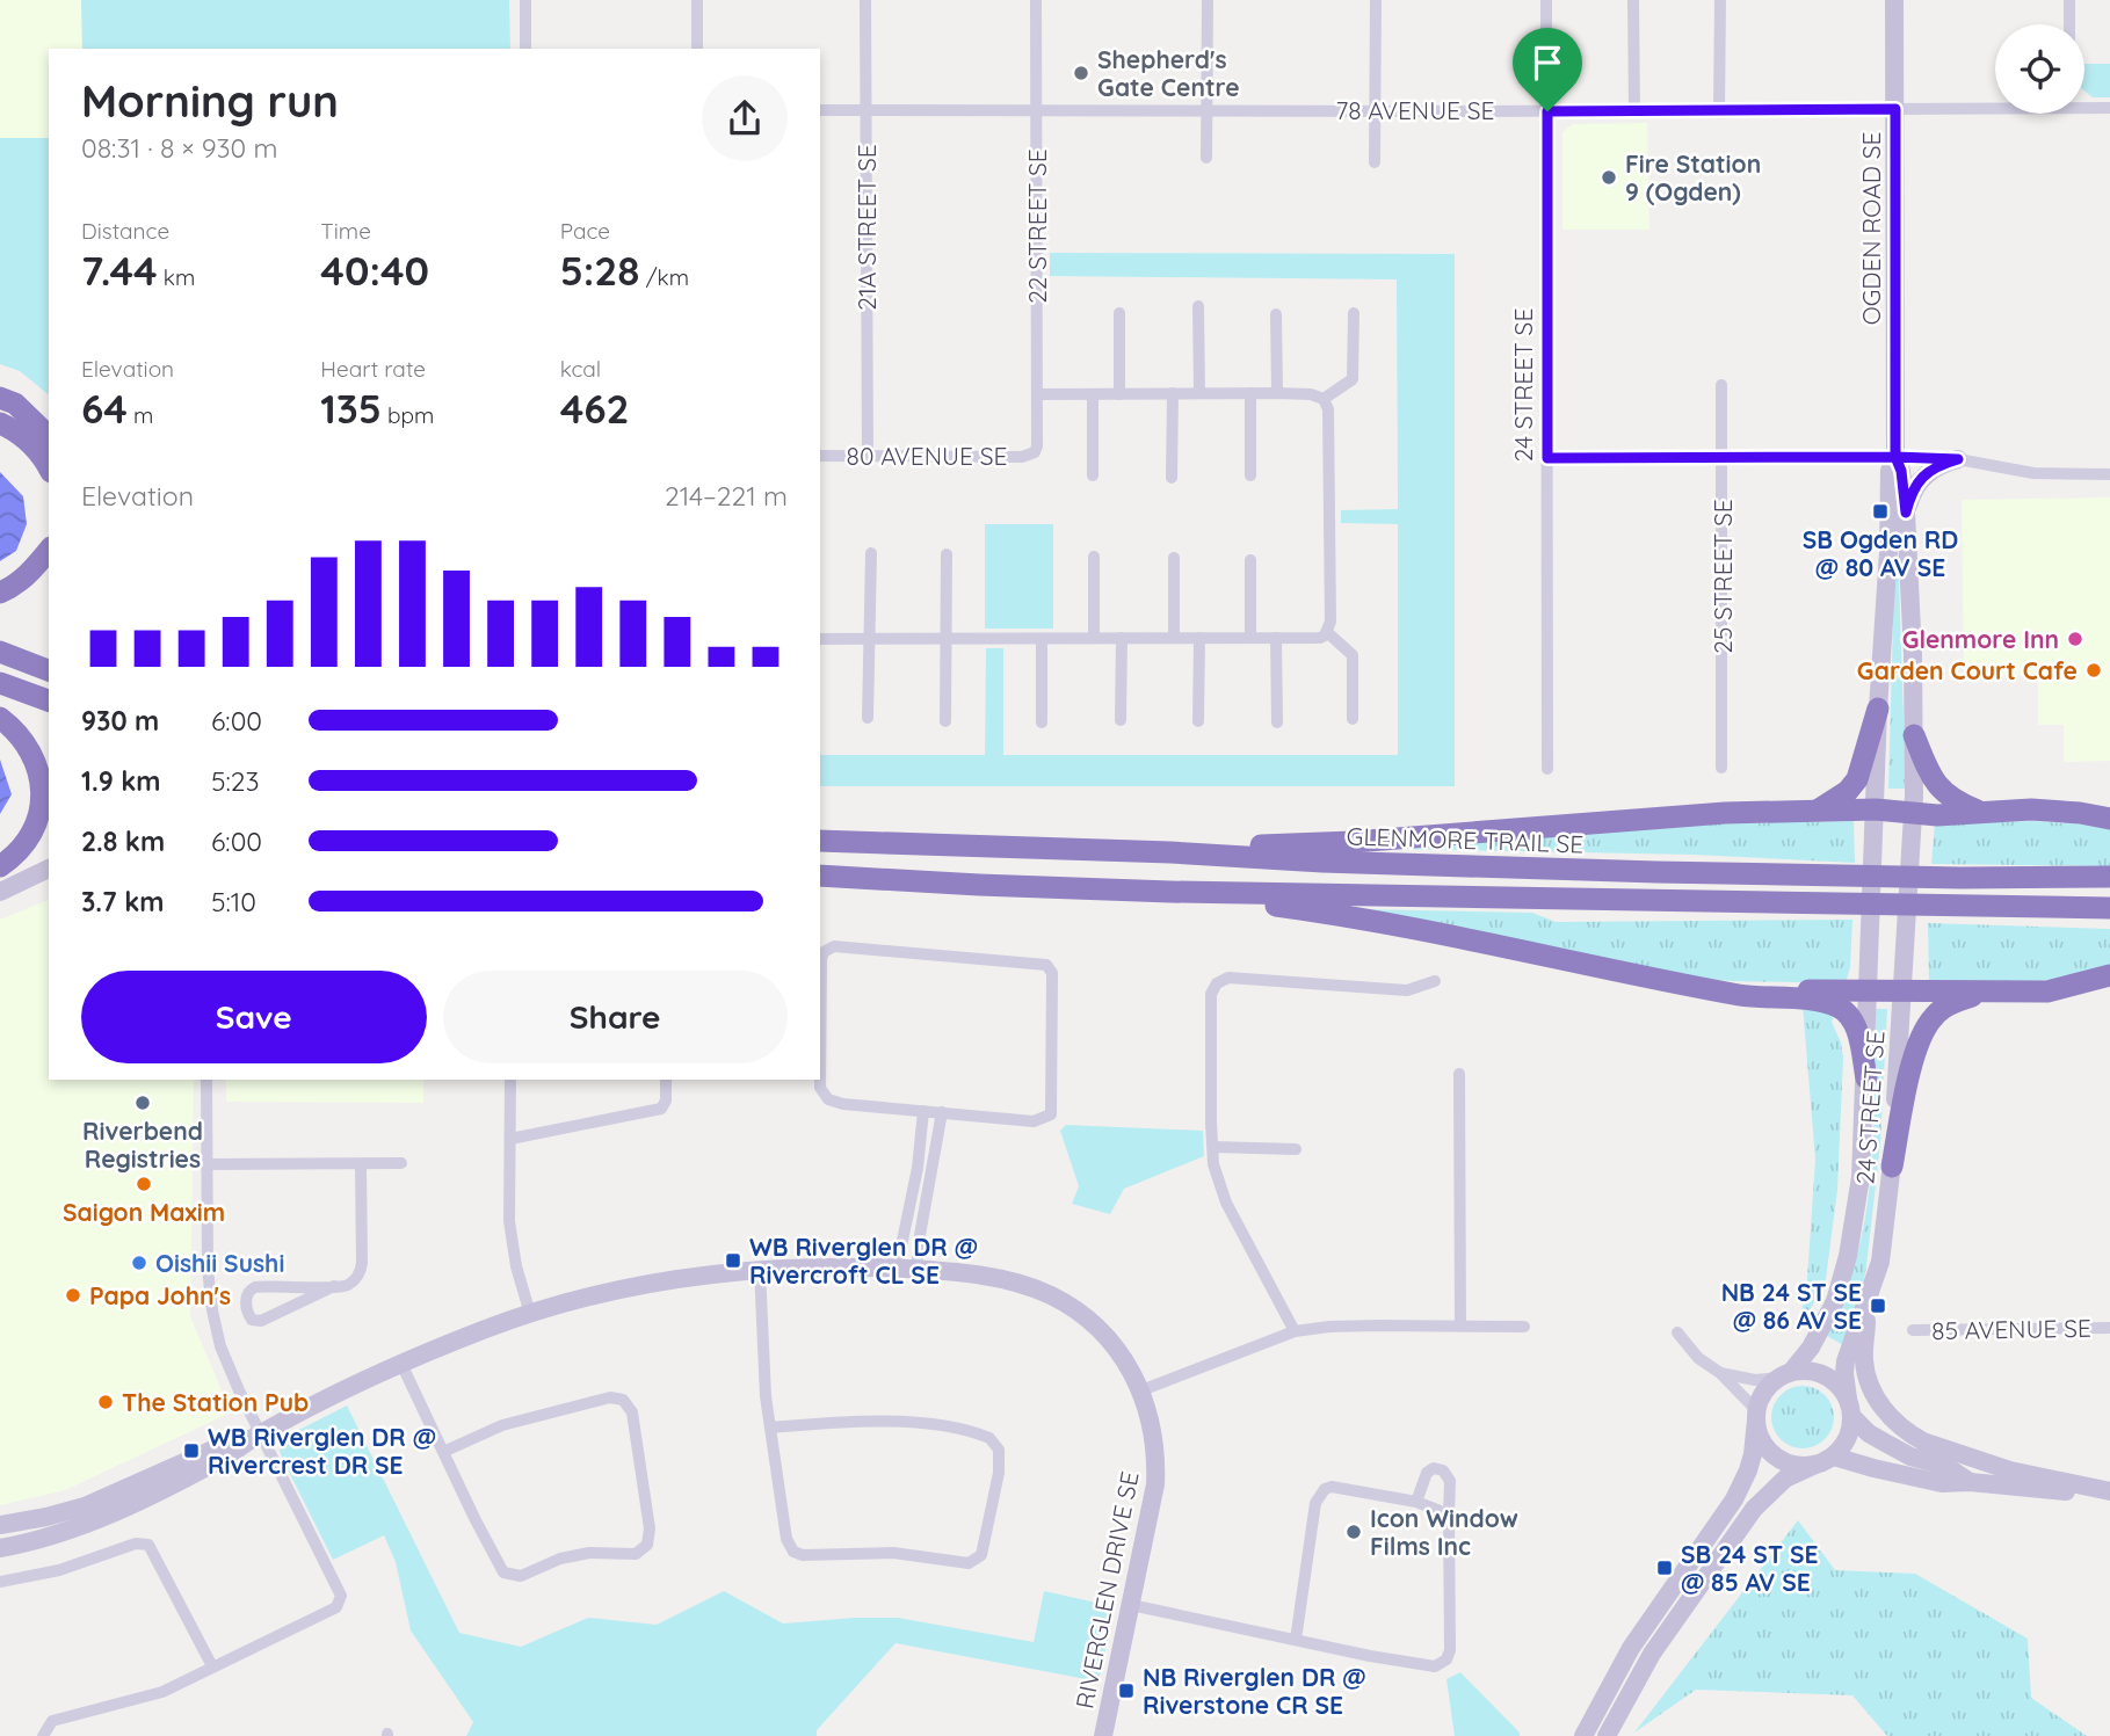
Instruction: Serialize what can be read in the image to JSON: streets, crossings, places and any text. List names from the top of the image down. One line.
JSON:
{"streets":{"highway":["GLENMORE TRAIL SE"],"street":["78 AVENUE SE","22 STREET SE","21A STREET SE","OGDEN ROAD SE","24 STREET SE","80 AVENUE SE","25 STREET SE","85 AVENUE SE","RIVERGLEN DRIVE SE"]},"crossings":[["78 AVENUE SE","22 STREET SE"],["78 AVENUE SE","21A STREET SE"],["78 AVENUE SE","OGDEN ROAD SE"],["78 AVENUE SE","24 STREET SE"],["22 STREET SE","80 AVENUE SE"],["21A STREET SE","80 AVENUE SE"],["OGDEN ROAD SE","24 STREET SE"]],"places":{"other":["Shepherd's Gate Centre","Fire Station 9 (Ogden)","Glenmore Inn","Garden Court Cafe","Riverbend Registries","Saigon Maxim","Oishii Sushi","Papa John's","The Station Pub","Icon Window Films Inc"],"transit":["SB Ogden RD @ 80 AV SE","WB Riverglen DR @ Rivercroft CL SE","NB 24 ST SE @ 86 AV SE","WB Riverglen DR @ Rivercrest DR SE","SB 24 ST SE @ 85 AV SE","NB Riverglen DR @ Riverstone CR SE"]},"page":{"heading":["Morning run","08:31 · 8 × 930 m"],"stats":[["Distance","7.44 km"],["Time","40:40"],["Pace","5:28 /km"],["Elevation","64 m"],["Heart rate","135 bpm"],["kcal","462"]],"chart":["Elevation","214–221 m"],"list":[{"name":"930 m","note":"6:00"},{"name":"1.9 km","note":"5:23"},{"name":"2.8 km","note":"6:00"},{"name":"3.7 km","note":"5:10"}],"buttons":["Save","Share"]}}
